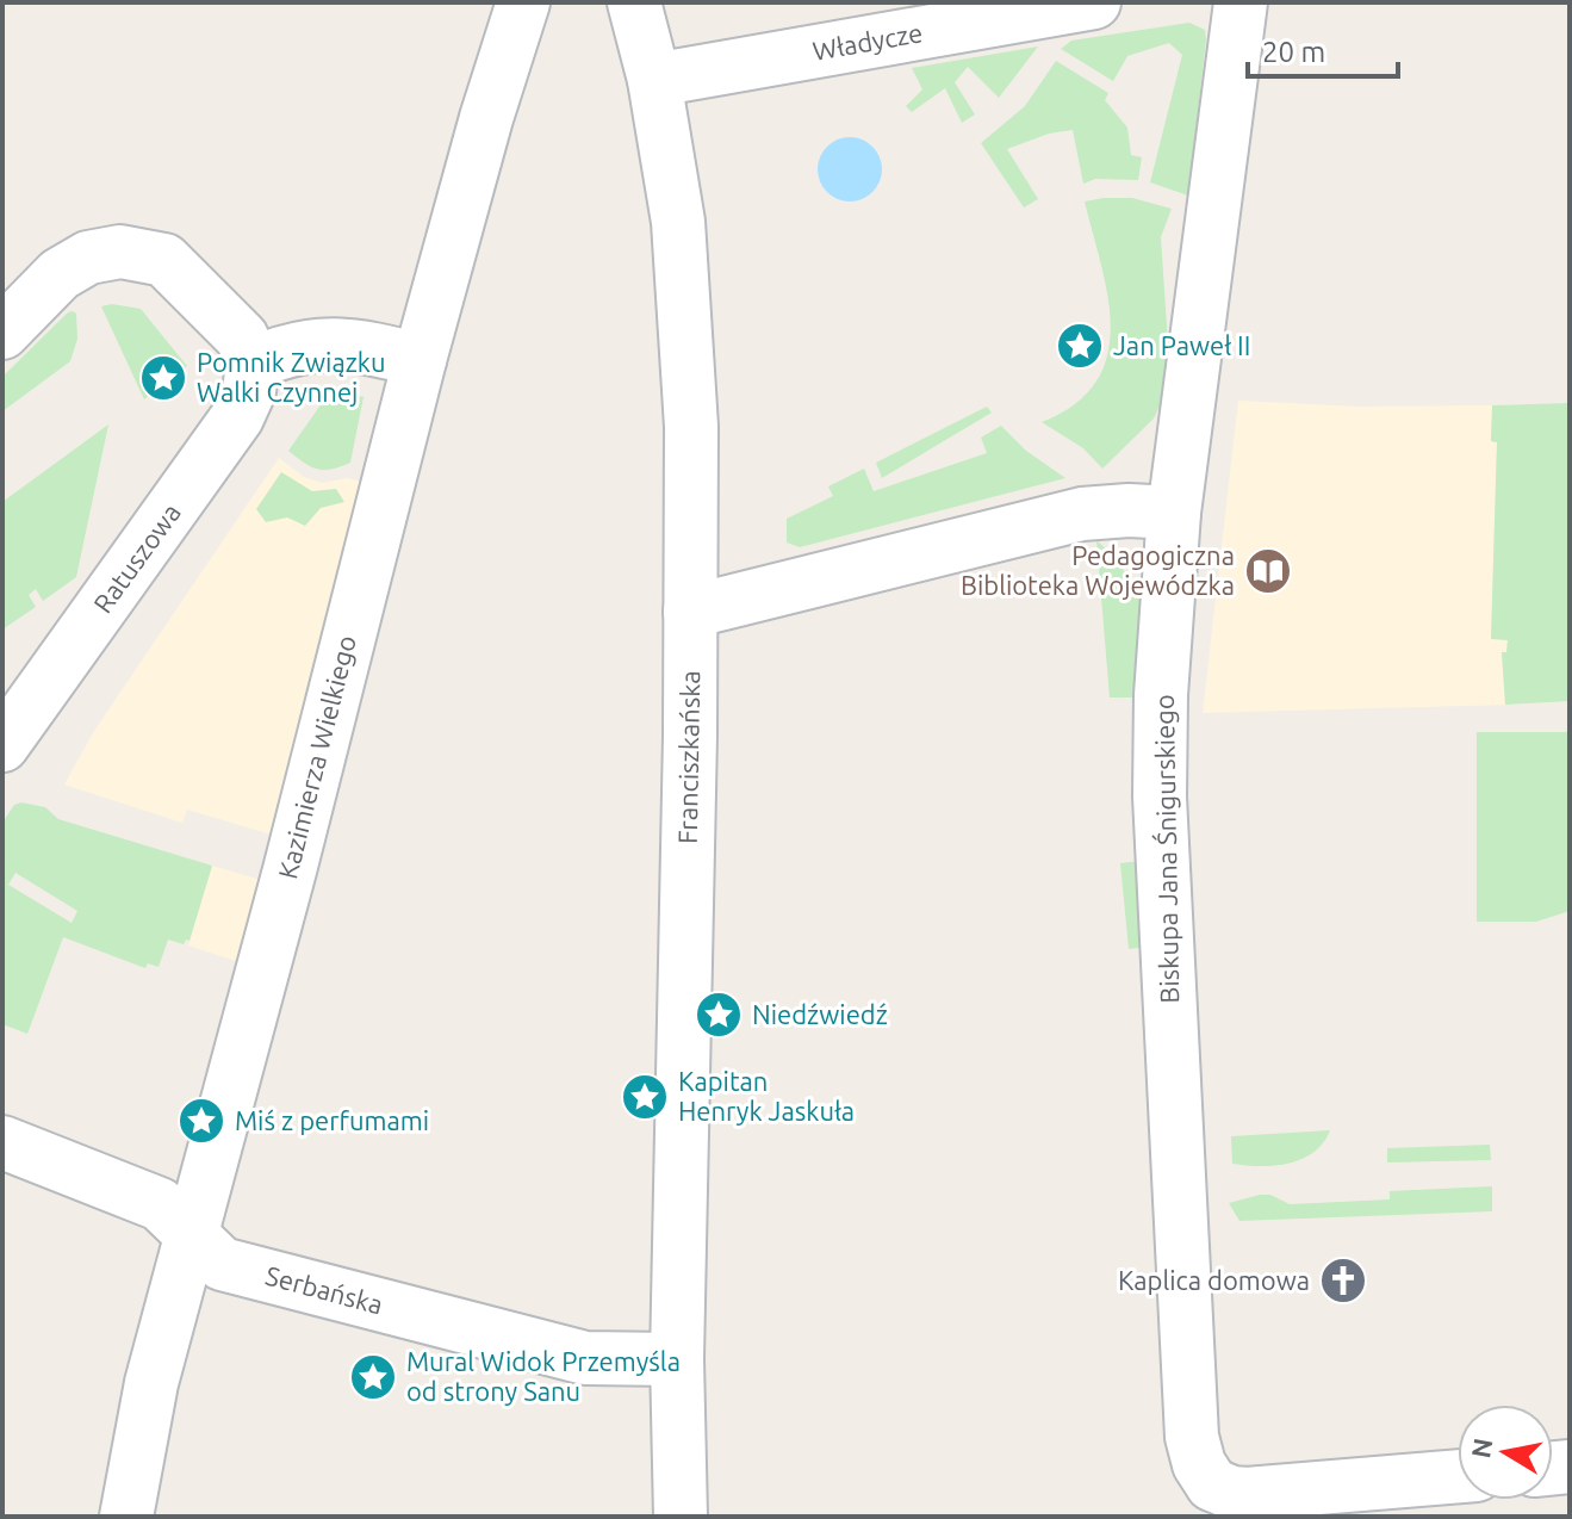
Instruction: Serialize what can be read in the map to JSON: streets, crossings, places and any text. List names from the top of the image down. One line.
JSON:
{"streets":{"street":["Władycze","Ratuszowa","Kazimierza Wielkiego","Franciszkańska","Biskupa Jana Śnigurskiego","Serbańska"]},"crossings":[["Władycze","Franciszkańska"],["Kazimierza Wielkiego","Serbańska"],["Franciszkańska","Serbańska"]],"places":{"place":["Jan Paweł II","Pomnik Związku Walki Czynnej","Niedźwiedź","Kapitan Henryk Jaskuła","Miś z perfumami","Mural Widok Przemyśla od strony Sanu"],"library":["Pedagogiczna Biblioteka Wojewódzka"],"church":["Kaplica domowa"]},"scale_bar":"20 m","north":"left"}
